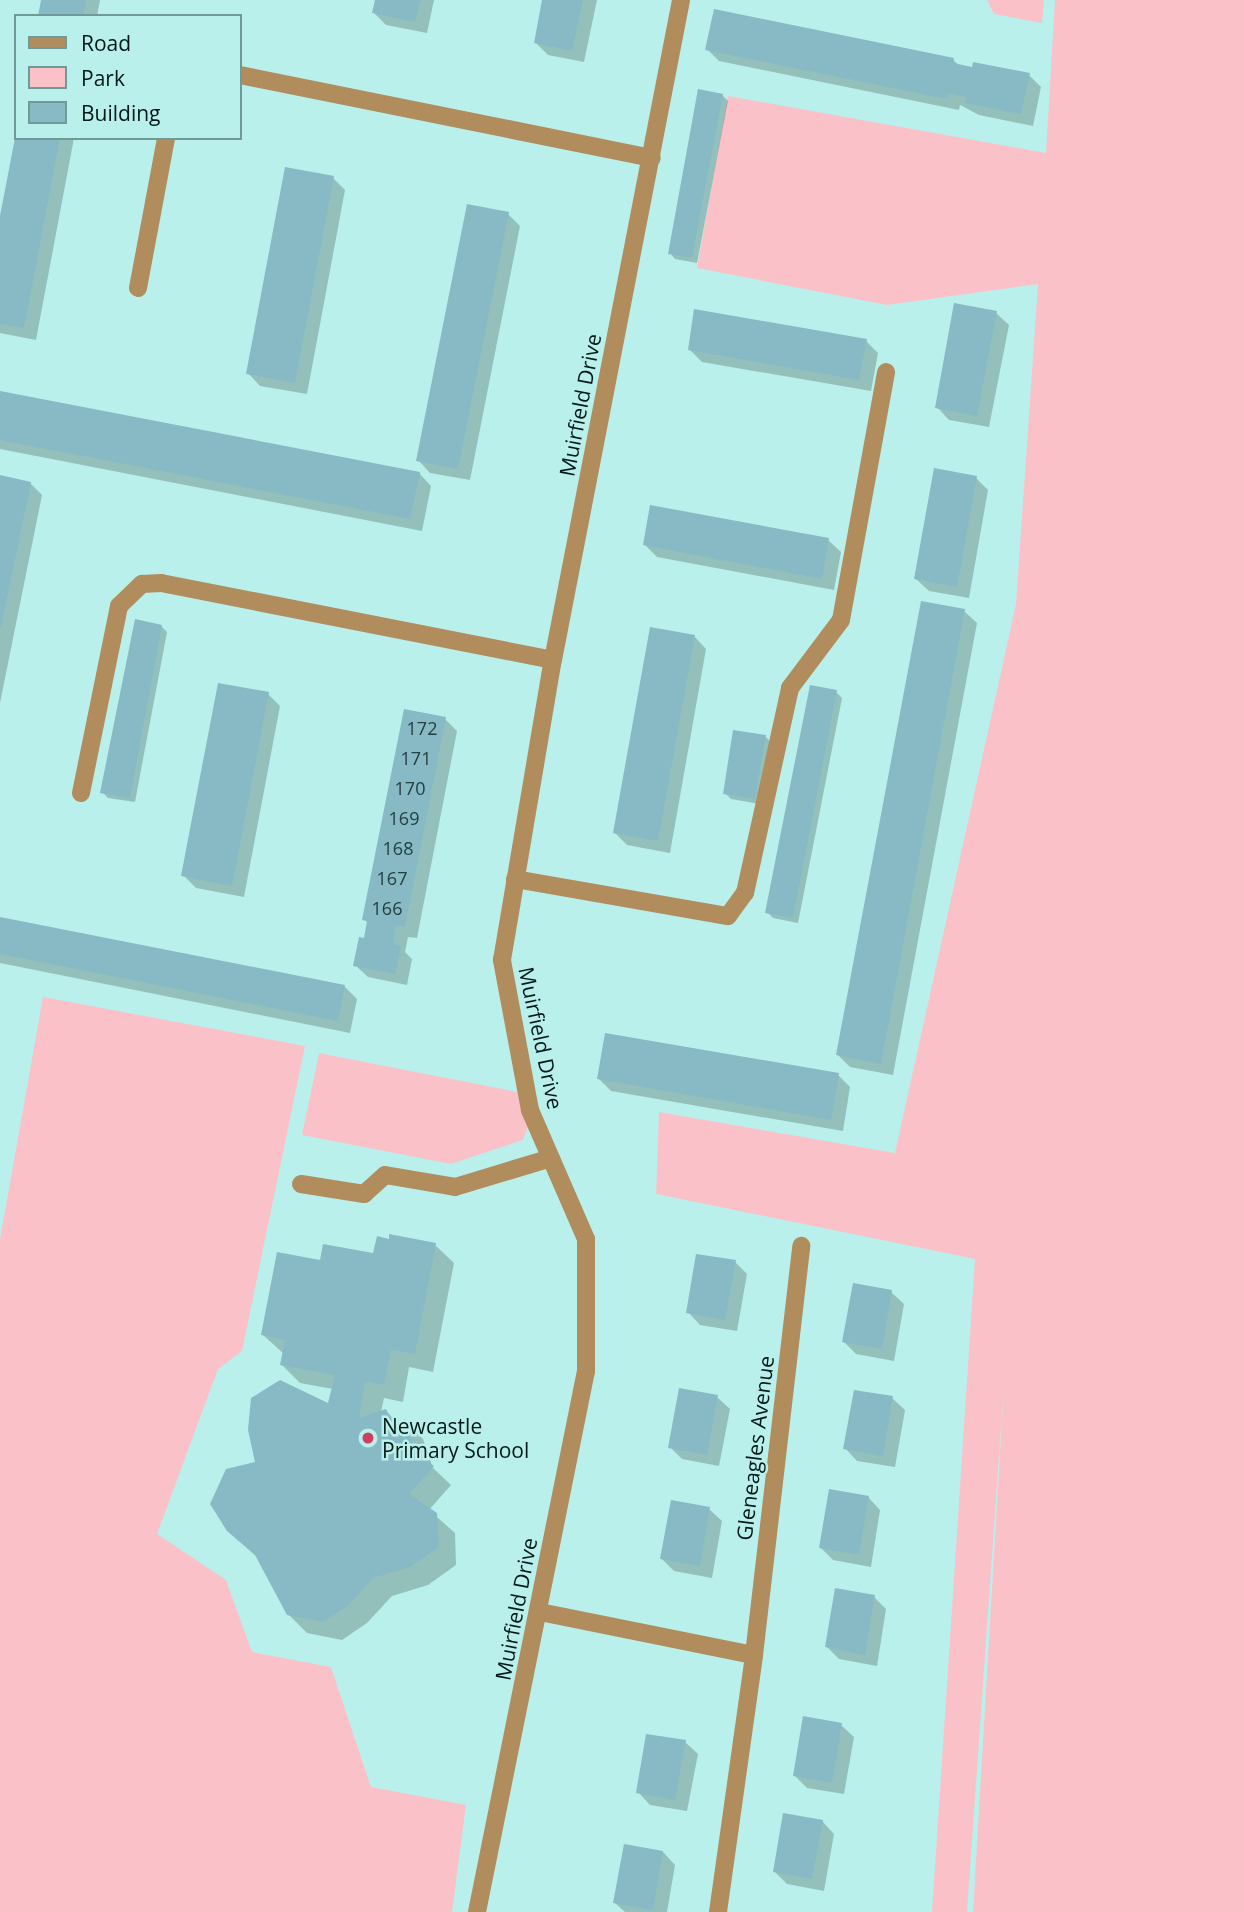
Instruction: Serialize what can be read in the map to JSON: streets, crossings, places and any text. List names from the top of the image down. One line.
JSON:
{"streets":{"street":["Muirfield Drive","Gleneagles Avenue"]},"places":["Newcastle Primary School"],"house_numbers":["172","171","170","169","168","167","166"],"legend":["Road","Park","Building"]}
